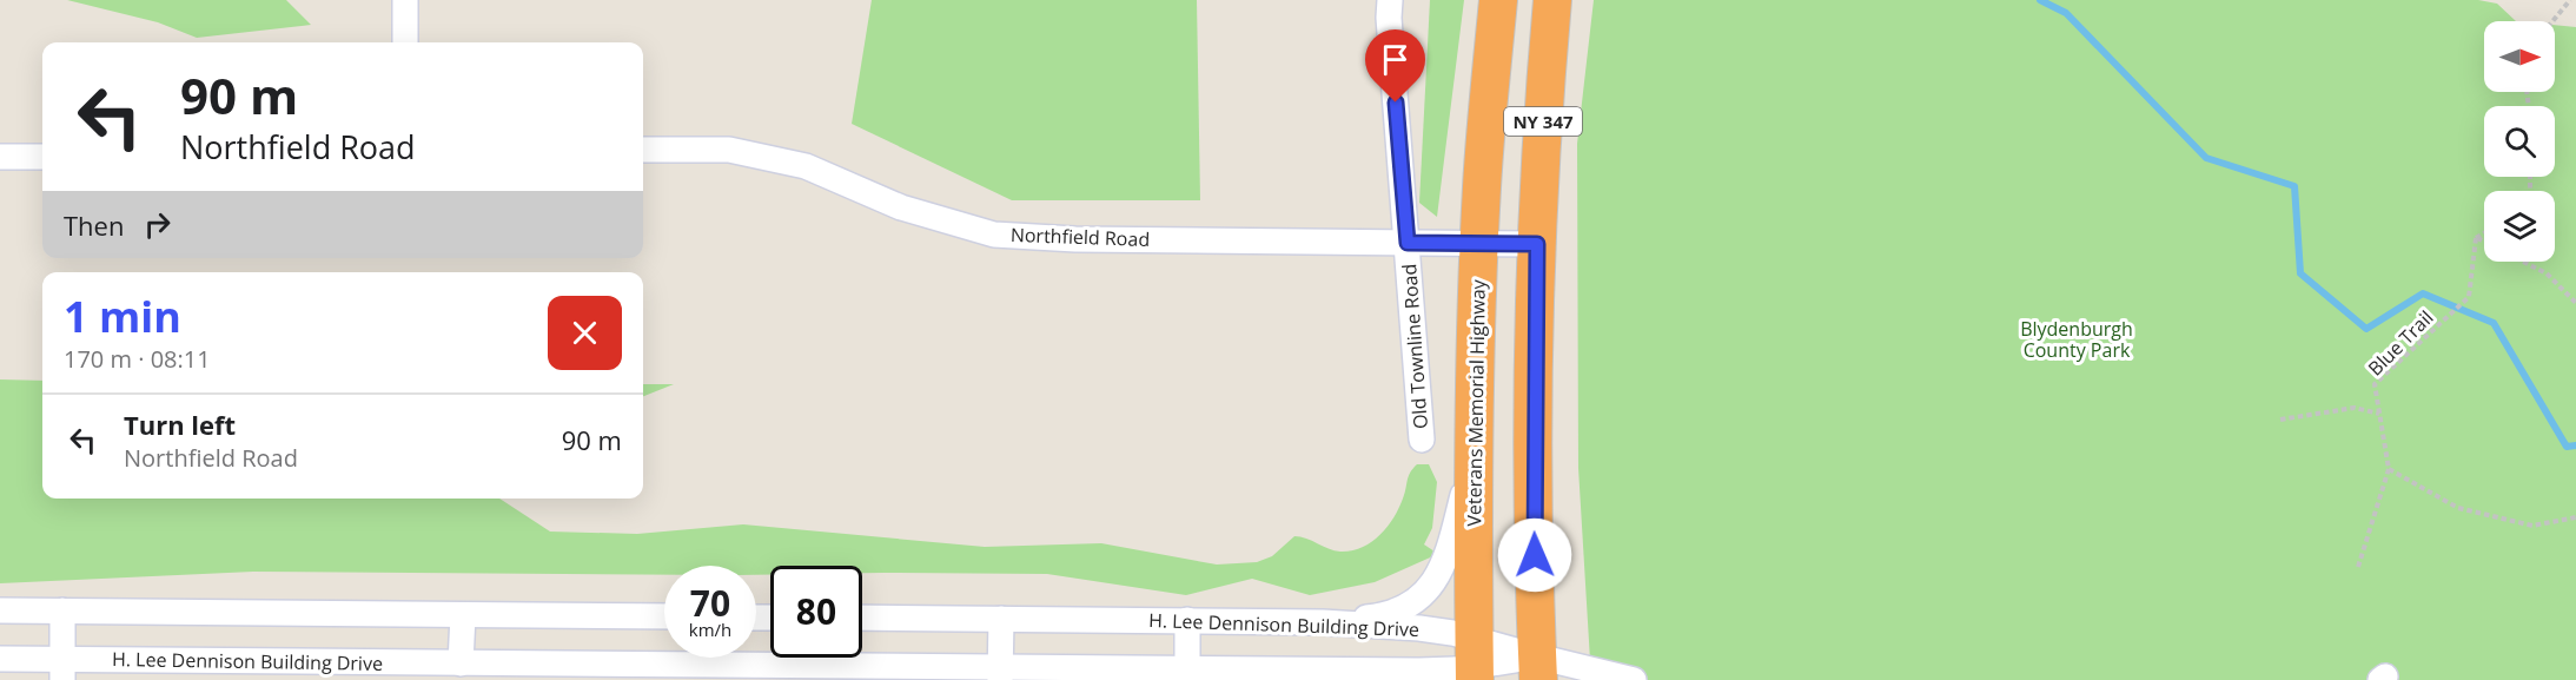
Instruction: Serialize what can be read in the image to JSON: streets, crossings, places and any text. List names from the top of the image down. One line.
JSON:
{"streets":{"highway":["NY 347","Veterans Memorial Highway"],"street":["Northfield Road","Old Townline Road","H. Lee Dennison Building Drive"],"path":["Blue Trail"]},"crossings":[["NY 347","Northfield Road"],["NY 347","H. Lee Dennison Building Drive"],["Northfield Road","Old Townline Road"],["Northfield Road","Veterans Memorial Highway"],["Veterans Memorial Highway","H. Lee Dennison Building Drive"]],"parks":["Blydenburgh County Park"],"north":"right","page":{"turn":["90 m","Northfield Road"],"then":"Then","heading":["1 min","170 m · 08:11"],"list":[{"name":"Turn left","note":"Northfield Road","value":"90 m"}],"speed":"70 km/h","limit":"80"}}
